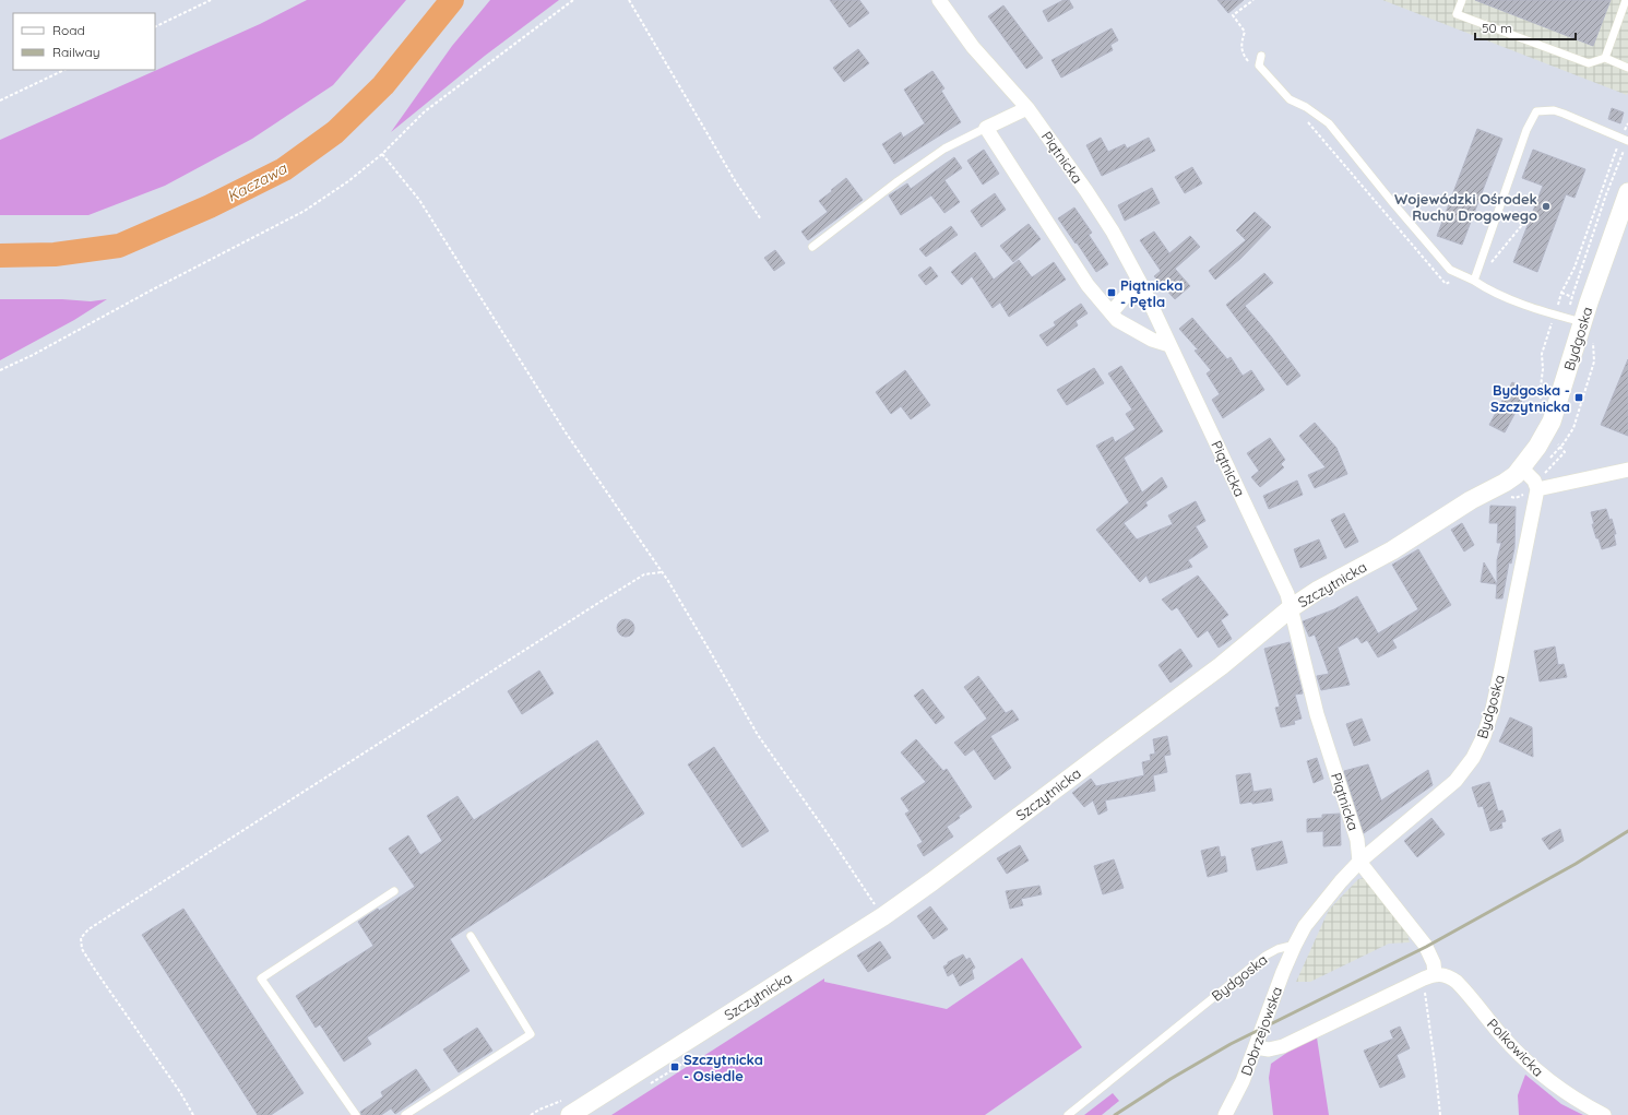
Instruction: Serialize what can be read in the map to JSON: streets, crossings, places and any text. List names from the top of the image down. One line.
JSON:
{"streets":{"street":["Piątnicka","Bydgoska","Szczytnicka","Dobrzejowska","Polkowicka"]},"crossings":[["Piątnicka","Bydgoska"],["Piątnicka","Szczytnicka"],["Bydgoska","Szczytnicka"],["Bydgoska","Dobrzejowska"]],"water":["Kaczawa"],"places":{"other":["Wojewódzki Ośrodek Ruchu Drogowego"],"transit":["Piątnicka - Pętla","Bydgoska - Szczytnicka","Szczytnicka - Osiedle"]},"legend":["Road","Railway"],"scale_bar":"50 m"}
